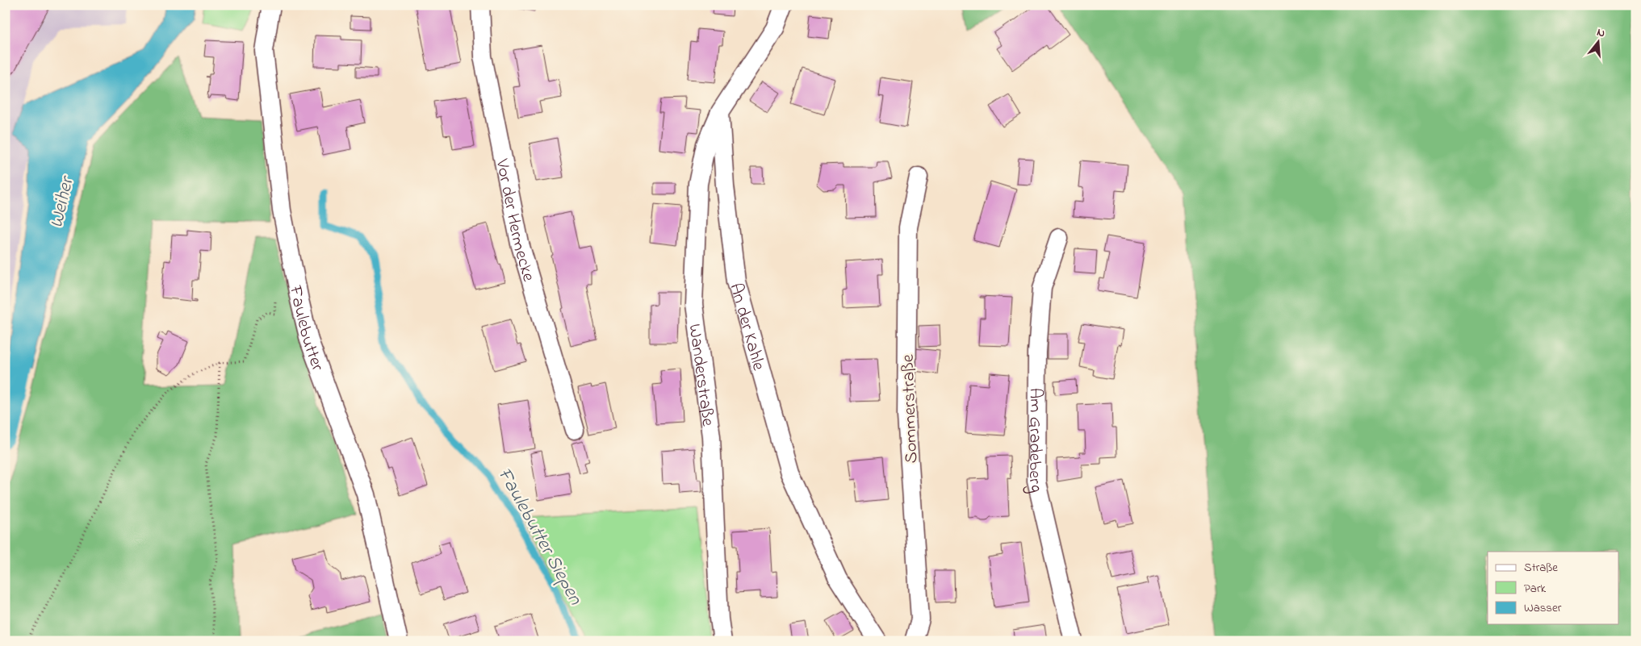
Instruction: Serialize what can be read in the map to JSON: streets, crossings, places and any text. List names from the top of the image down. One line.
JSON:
{"streets":{"street":["Vor der Hermecke","An der Kahle","Faulebutter","Wanderstraße","Sommerstraße","Am Gradeberg"]},"crossings":[["An der Kahle","Wanderstraße"]],"water":["Weiher","Faulebutter Siepen"],"legend":["Straße","Park","Wasser"],"north":"top"}
